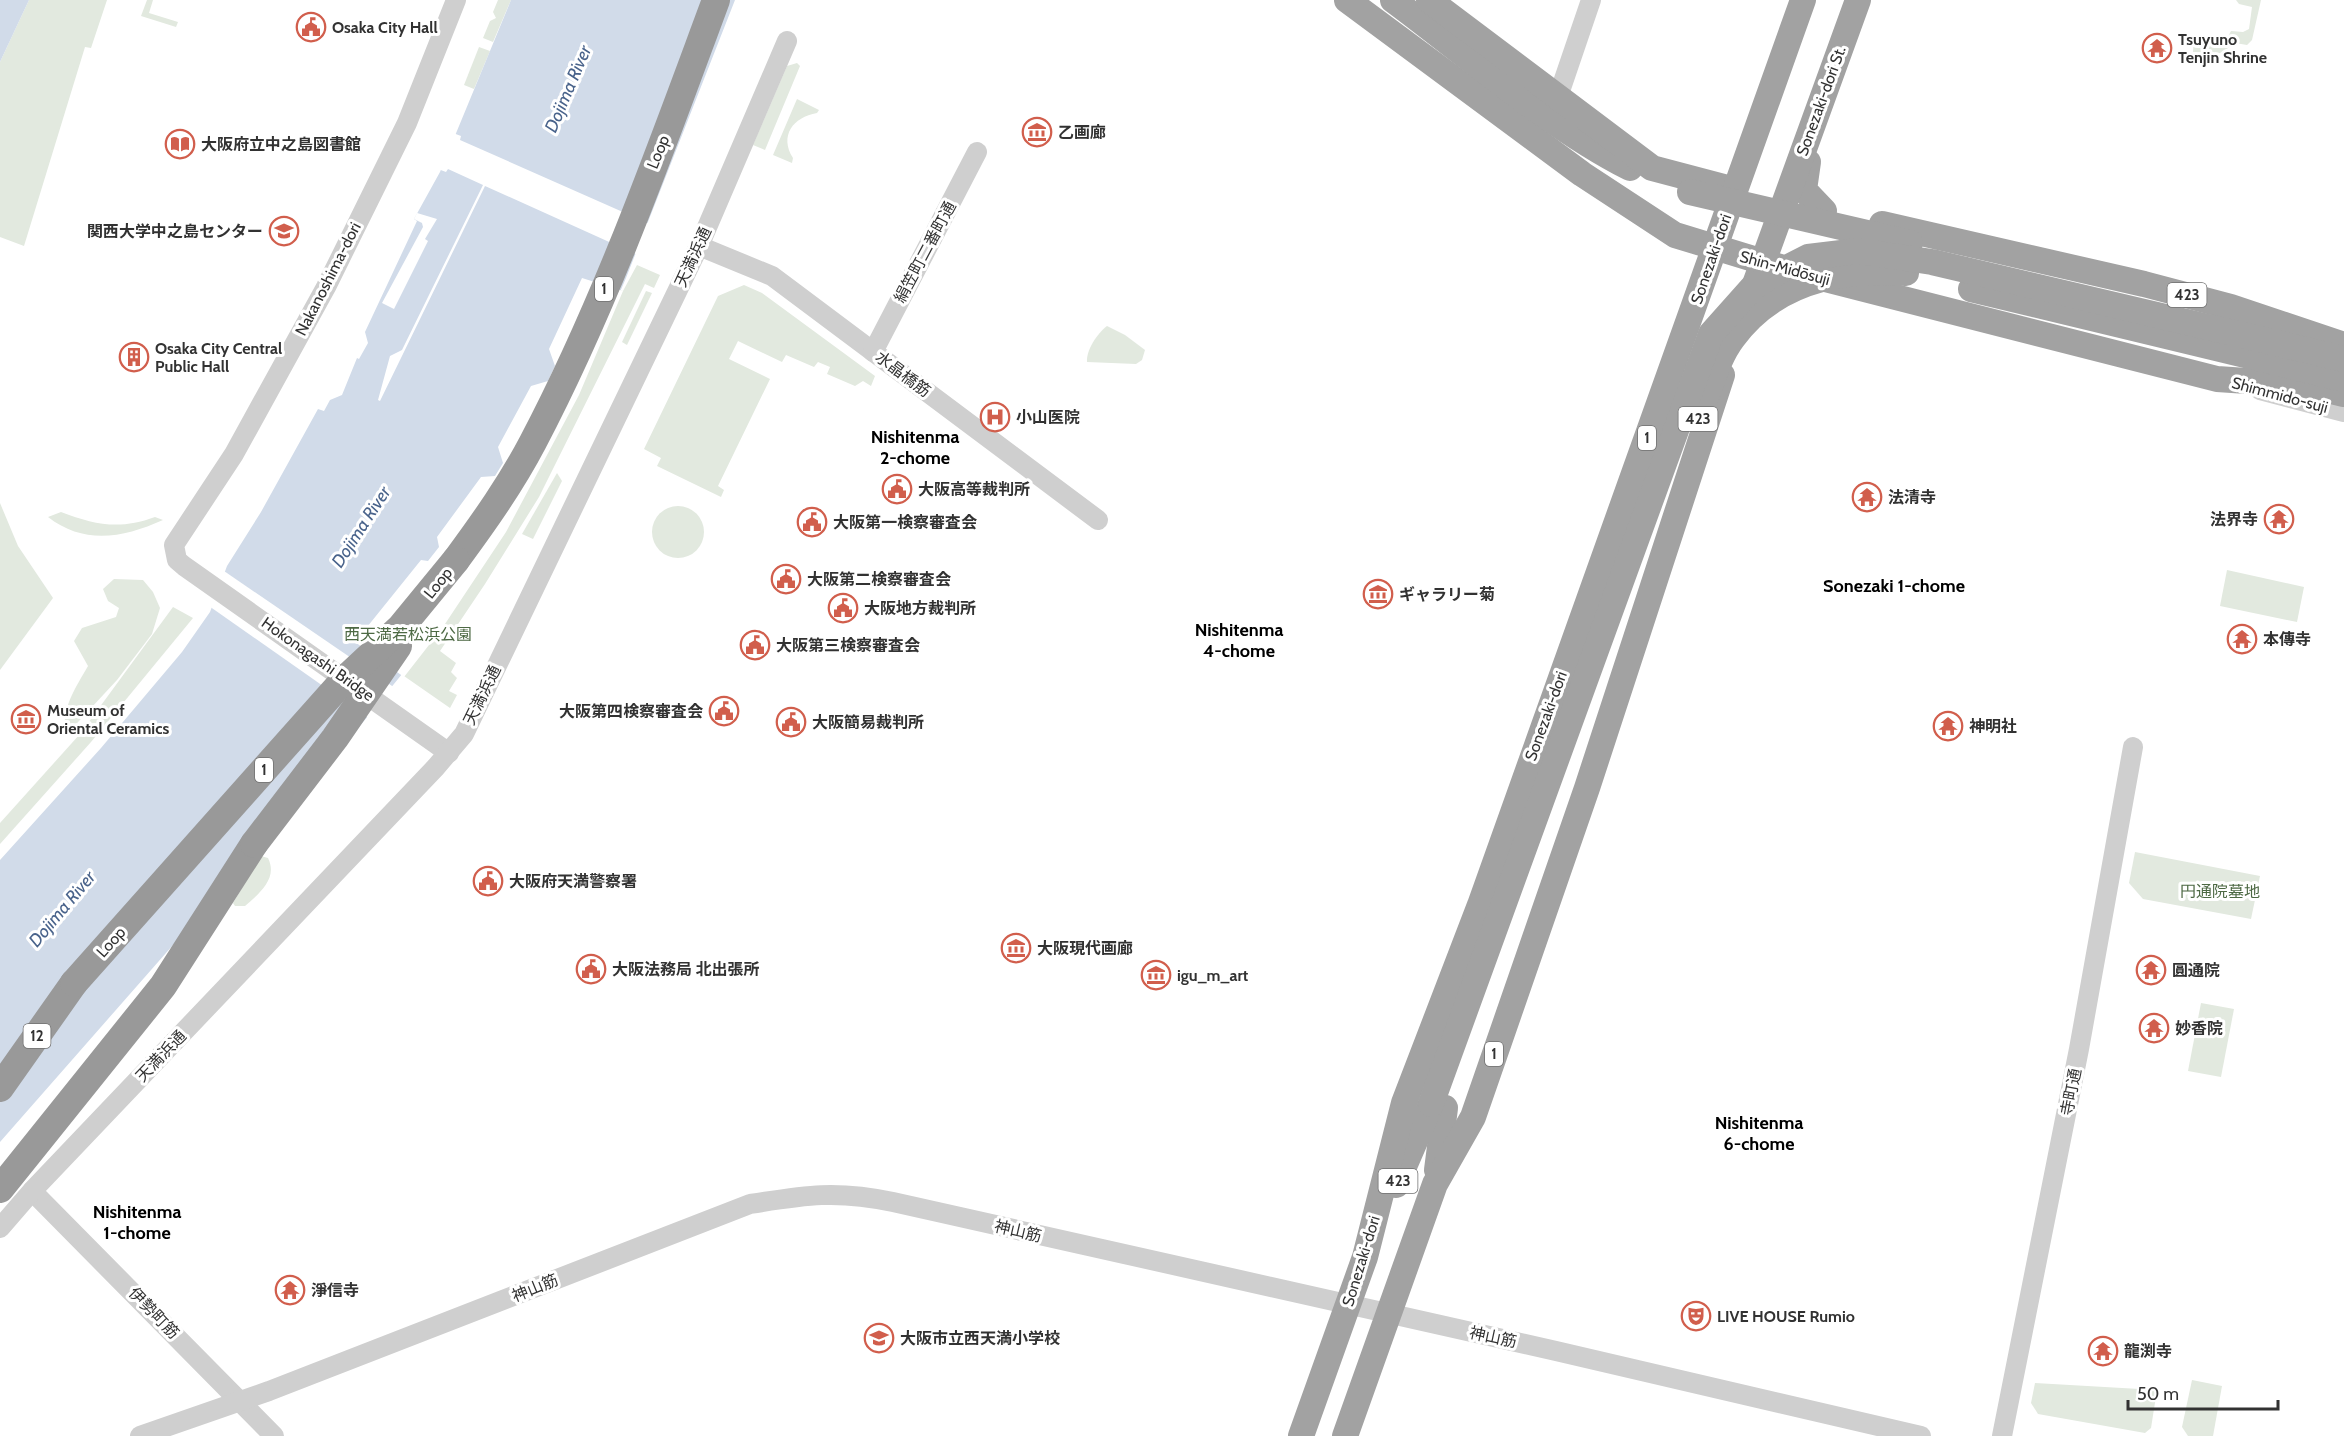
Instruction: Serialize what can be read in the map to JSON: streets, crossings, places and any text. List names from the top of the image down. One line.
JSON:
{"streets":{"highway":["Sonezaki-dori St.","Loop","Sonezaki-dori","Shin-Midōsuji","1","423","12"],"street":["絹笠町二番町通","天満浜通","Nakanoshima-dori","水晶橋筋","Shimmido-suji","Hokonagashi Bridge","寺町通","神山筋","伊勢町筋"]},"crossings":[["Sonezaki-dori St.","1"],["Sonezaki-dori St.","423"],["Loop","1"],["Loop","12"],["絹笠町二番町通","水晶橋筋"],["天満浜通","水晶橋筋"],["天満浜通","Hokonagashi Bridge"],["天満浜通","伊勢町筋"],["Sonezaki-dori","Shin-Midōsuji"],["Sonezaki-dori","423"],["Sonezaki-dori","神山筋"],["Shin-Midōsuji","1"],["Shin-Midōsuji","Shimmido-suji"],["Nakanoshima-dori","Hokonagashi Bridge"],["1","423"],["1","神山筋"],["神山筋","伊勢町筋"]],"districts":["Nishitenma 2-chome","Sonezaki 1-chome","Nishitenma 4-chome","Nishitenma 6-chome","Nishitenma 1-chome"],"water":["Dojima River"],"parks":["西天満若松浜公園","円通院墓地"],"places":{"public building":["Osaka City Hall","大阪高等裁判所","大阪第一検察審査会","大阪第二検察審査会","大阪地方裁判所","大阪第三検察審査会","大阪第四検察審査会","大阪簡易裁判所","大阪府天満警察署","大阪法務局 北出張所"],"temple":["Tsuyuno Tenjin Shrine","法清寺","法界寺","本傳寺","神明社","圓通院","妙香院","淨信寺","龍渕寺"],"museum":["乙画廊","ギャラリー菊","Museum of Oriental Ceramics","大阪現代画廊","igu_m_art"],"library":["大阪府立中之島図書館"],"school or university":["関西大学中之島センター","大阪市立西天満小学校"],"building":["Osaka City Central Public Hall"],"hospital":["小山医院"],"theatre":["LIVE HOUSE Rumio"]},"scale_bar":"50 m"}
